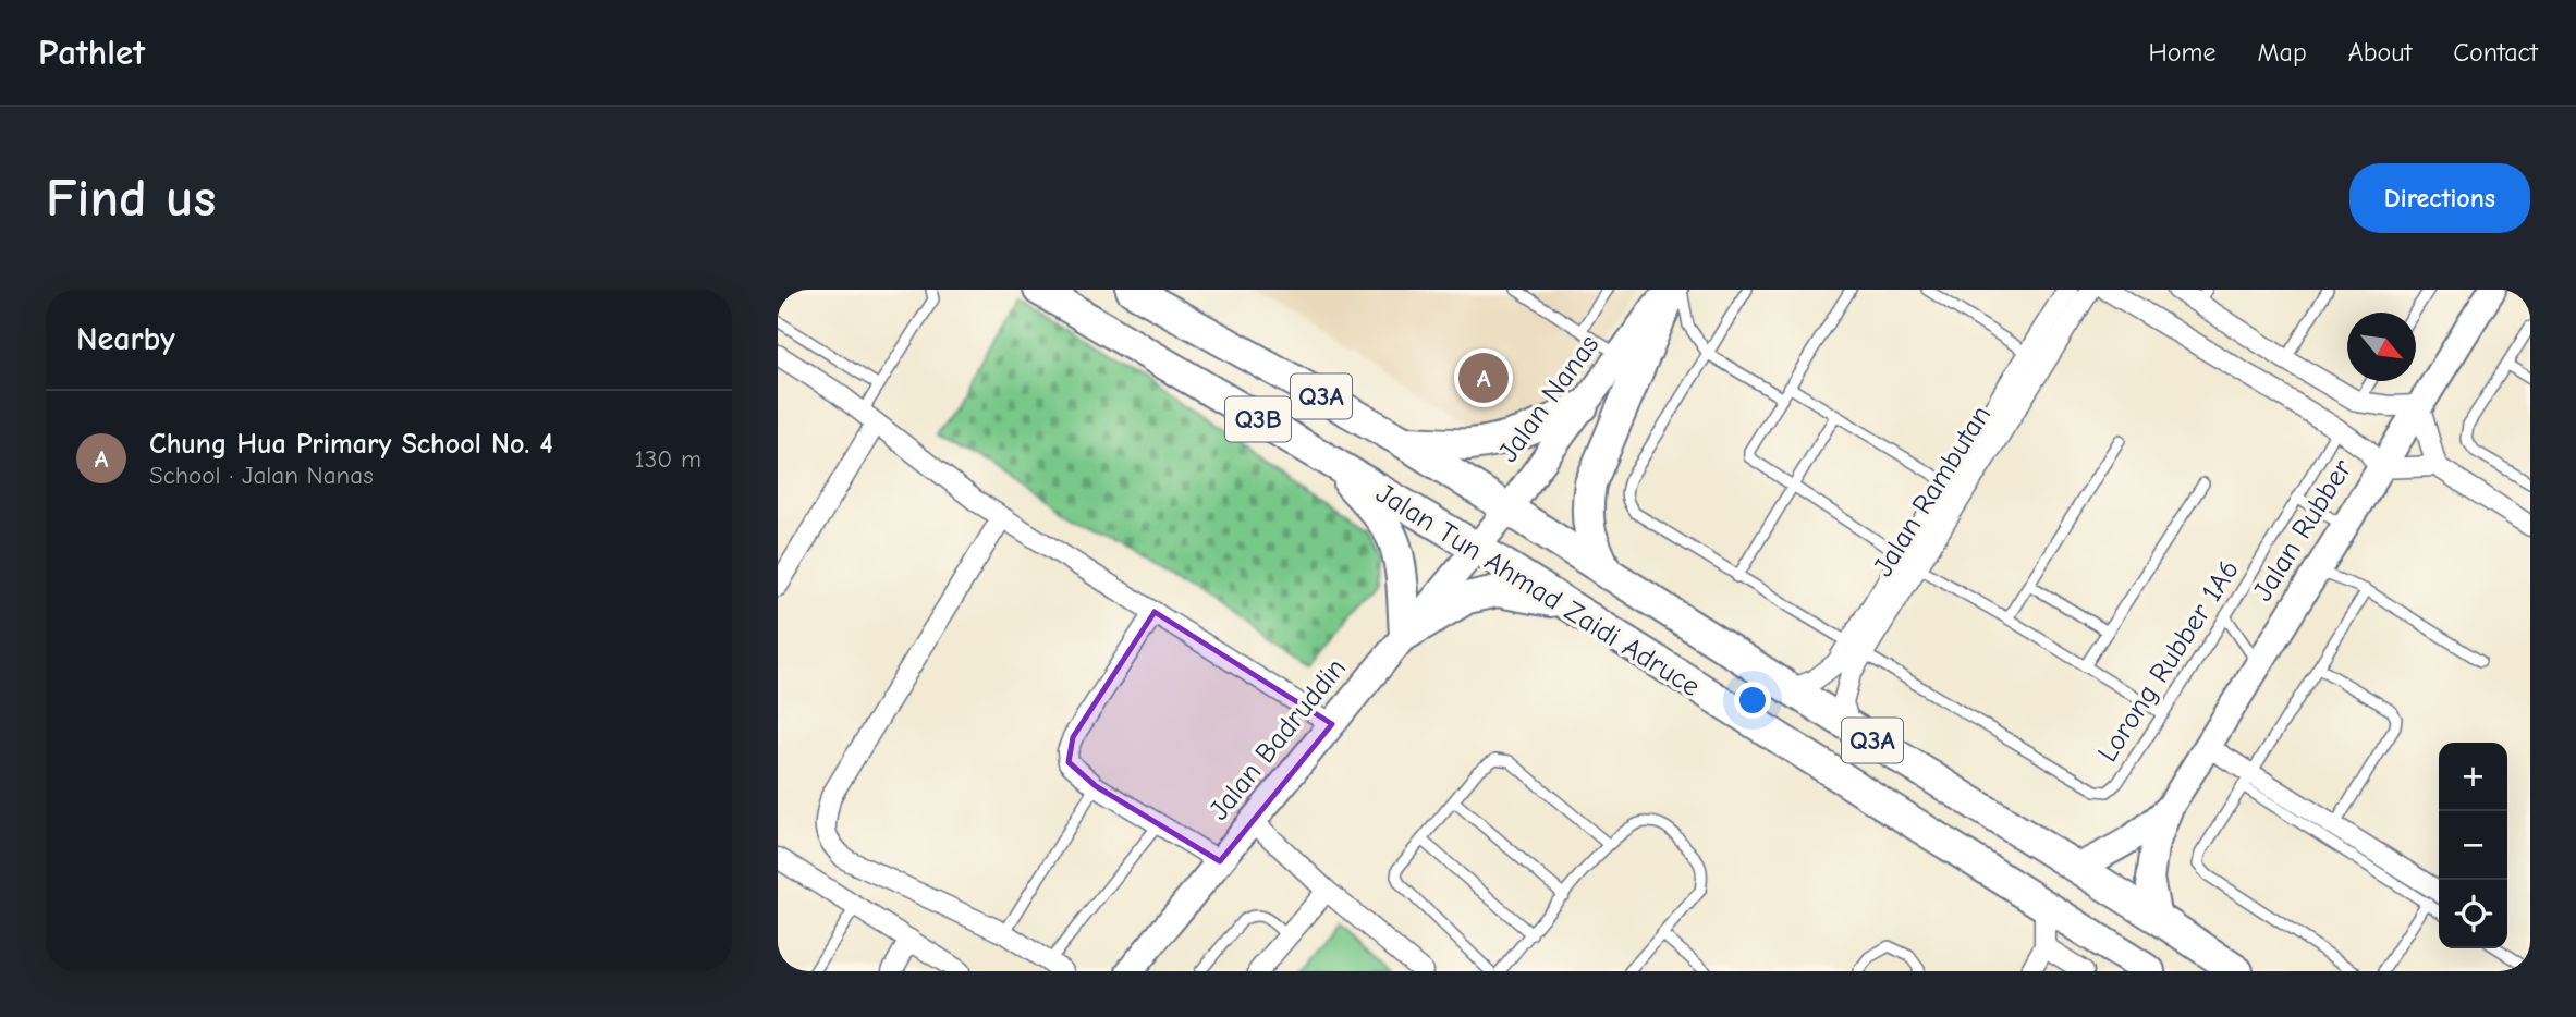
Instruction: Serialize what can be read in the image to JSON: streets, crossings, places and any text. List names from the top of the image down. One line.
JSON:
{"streets":{"main road":["Q3A","Jalan Nanas","Q3B","Jalan Rubber","Jalan Tun Ahmad Zaidi Adruce","Jalan Badruddin"],"street":["Jalan Rambutan"],"lane":["Lorong Rubber 1A6"]},"crossings":[["Jalan Nanas","Jalan Tun Ahmad Zaidi Adruce"],["Jalan Nanas","Jalan Badruddin"],["Jalan Rambutan","Jalan Tun Ahmad Zaidi Adruce"],["Jalan Rambutan","Lorong Rubber 1A6"],["Jalan Rubber","Jalan Tun Ahmad Zaidi Adruce"],["Jalan Tun Ahmad Zaidi Adruce","Jalan Badruddin"]],"north":"bottom right","page":{"header":"Pathlet","nav":["Home","Map","About","Contact"],"buttons":"Directions","title":"Find us","heading":"Nearby","pins":"A","list":[{"mark":"A","name":"Chung Hua Primary School No. 4","note":"School · Jalan Nanas","value":"130 m"}],"map_buttons":["+","−"]}}
